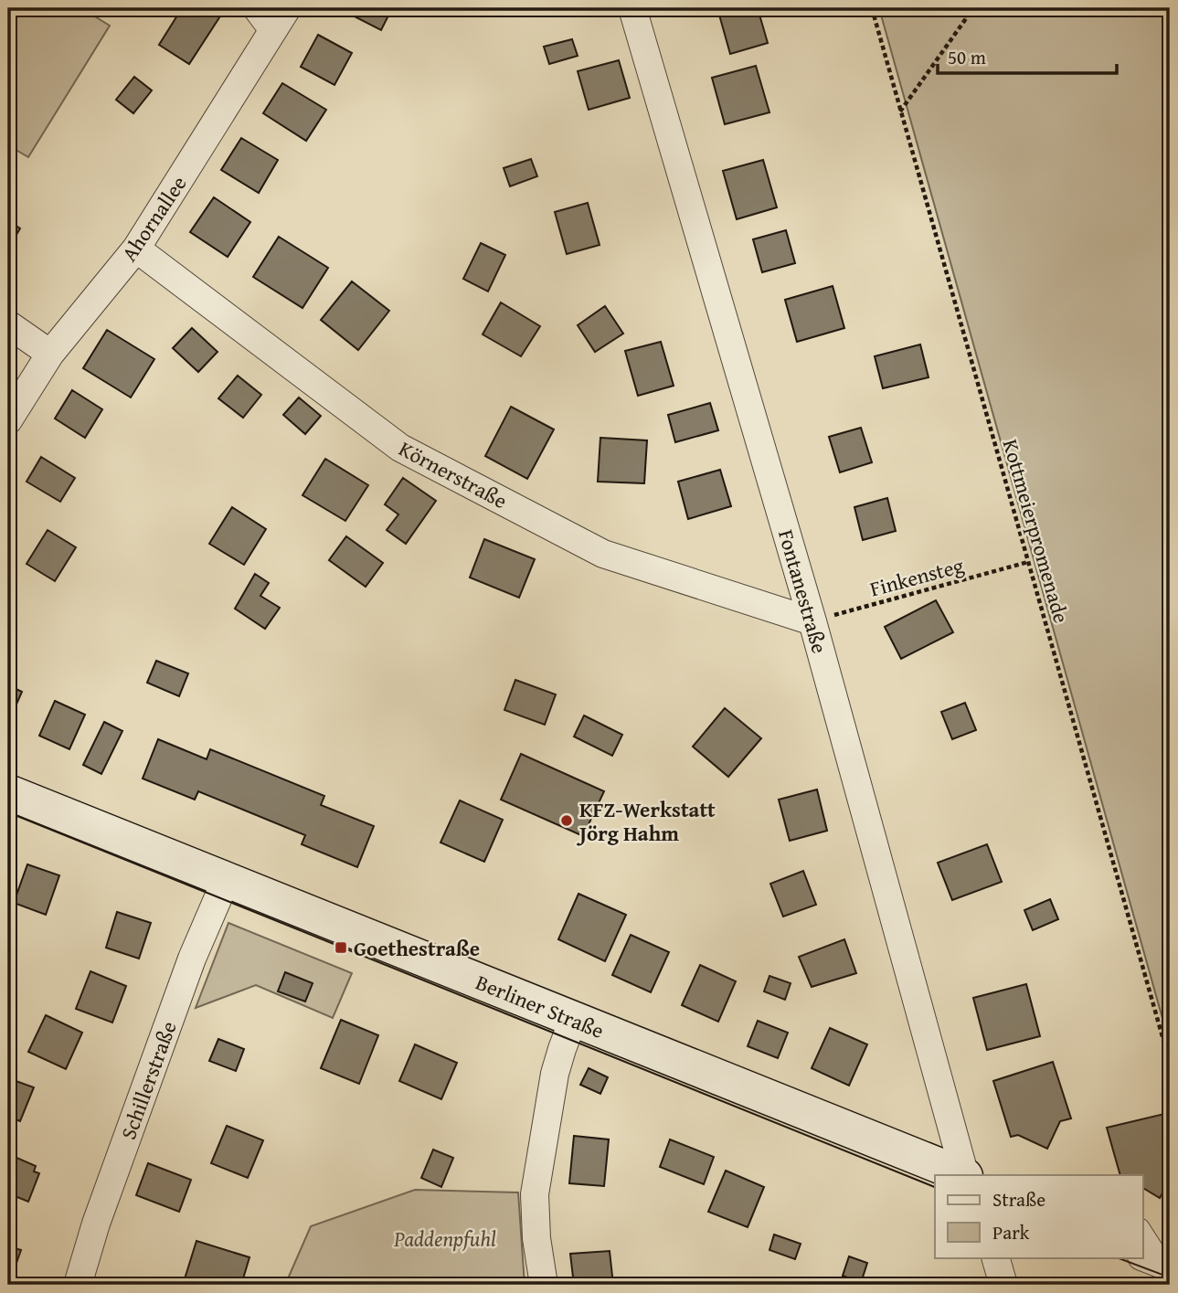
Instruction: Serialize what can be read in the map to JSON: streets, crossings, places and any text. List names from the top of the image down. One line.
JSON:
{"streets":{"street":["Ahornallee","Körnerstraße","Fontanestraße","Berliner Straße","Schillerstraße"],"path":["Kottmeierpromenade","Finkensteg"]},"crossings":[["Ahornallee","Körnerstraße"],["Körnerstraße","Finkensteg"],["Körnerstraße","Fontanestraße"],["Kottmeierpromenade","Finkensteg"],["Finkensteg","Fontanestraße"],["Berliner Straße","Schillerstraße"]],"parks":["Paddenpfuhl"],"places":{"other":["KFZ-Werkstatt Jörg Hahm"],"transit":["Goethestraße"]},"legend":["Straße","Park"],"scale_bar":"50 m"}
